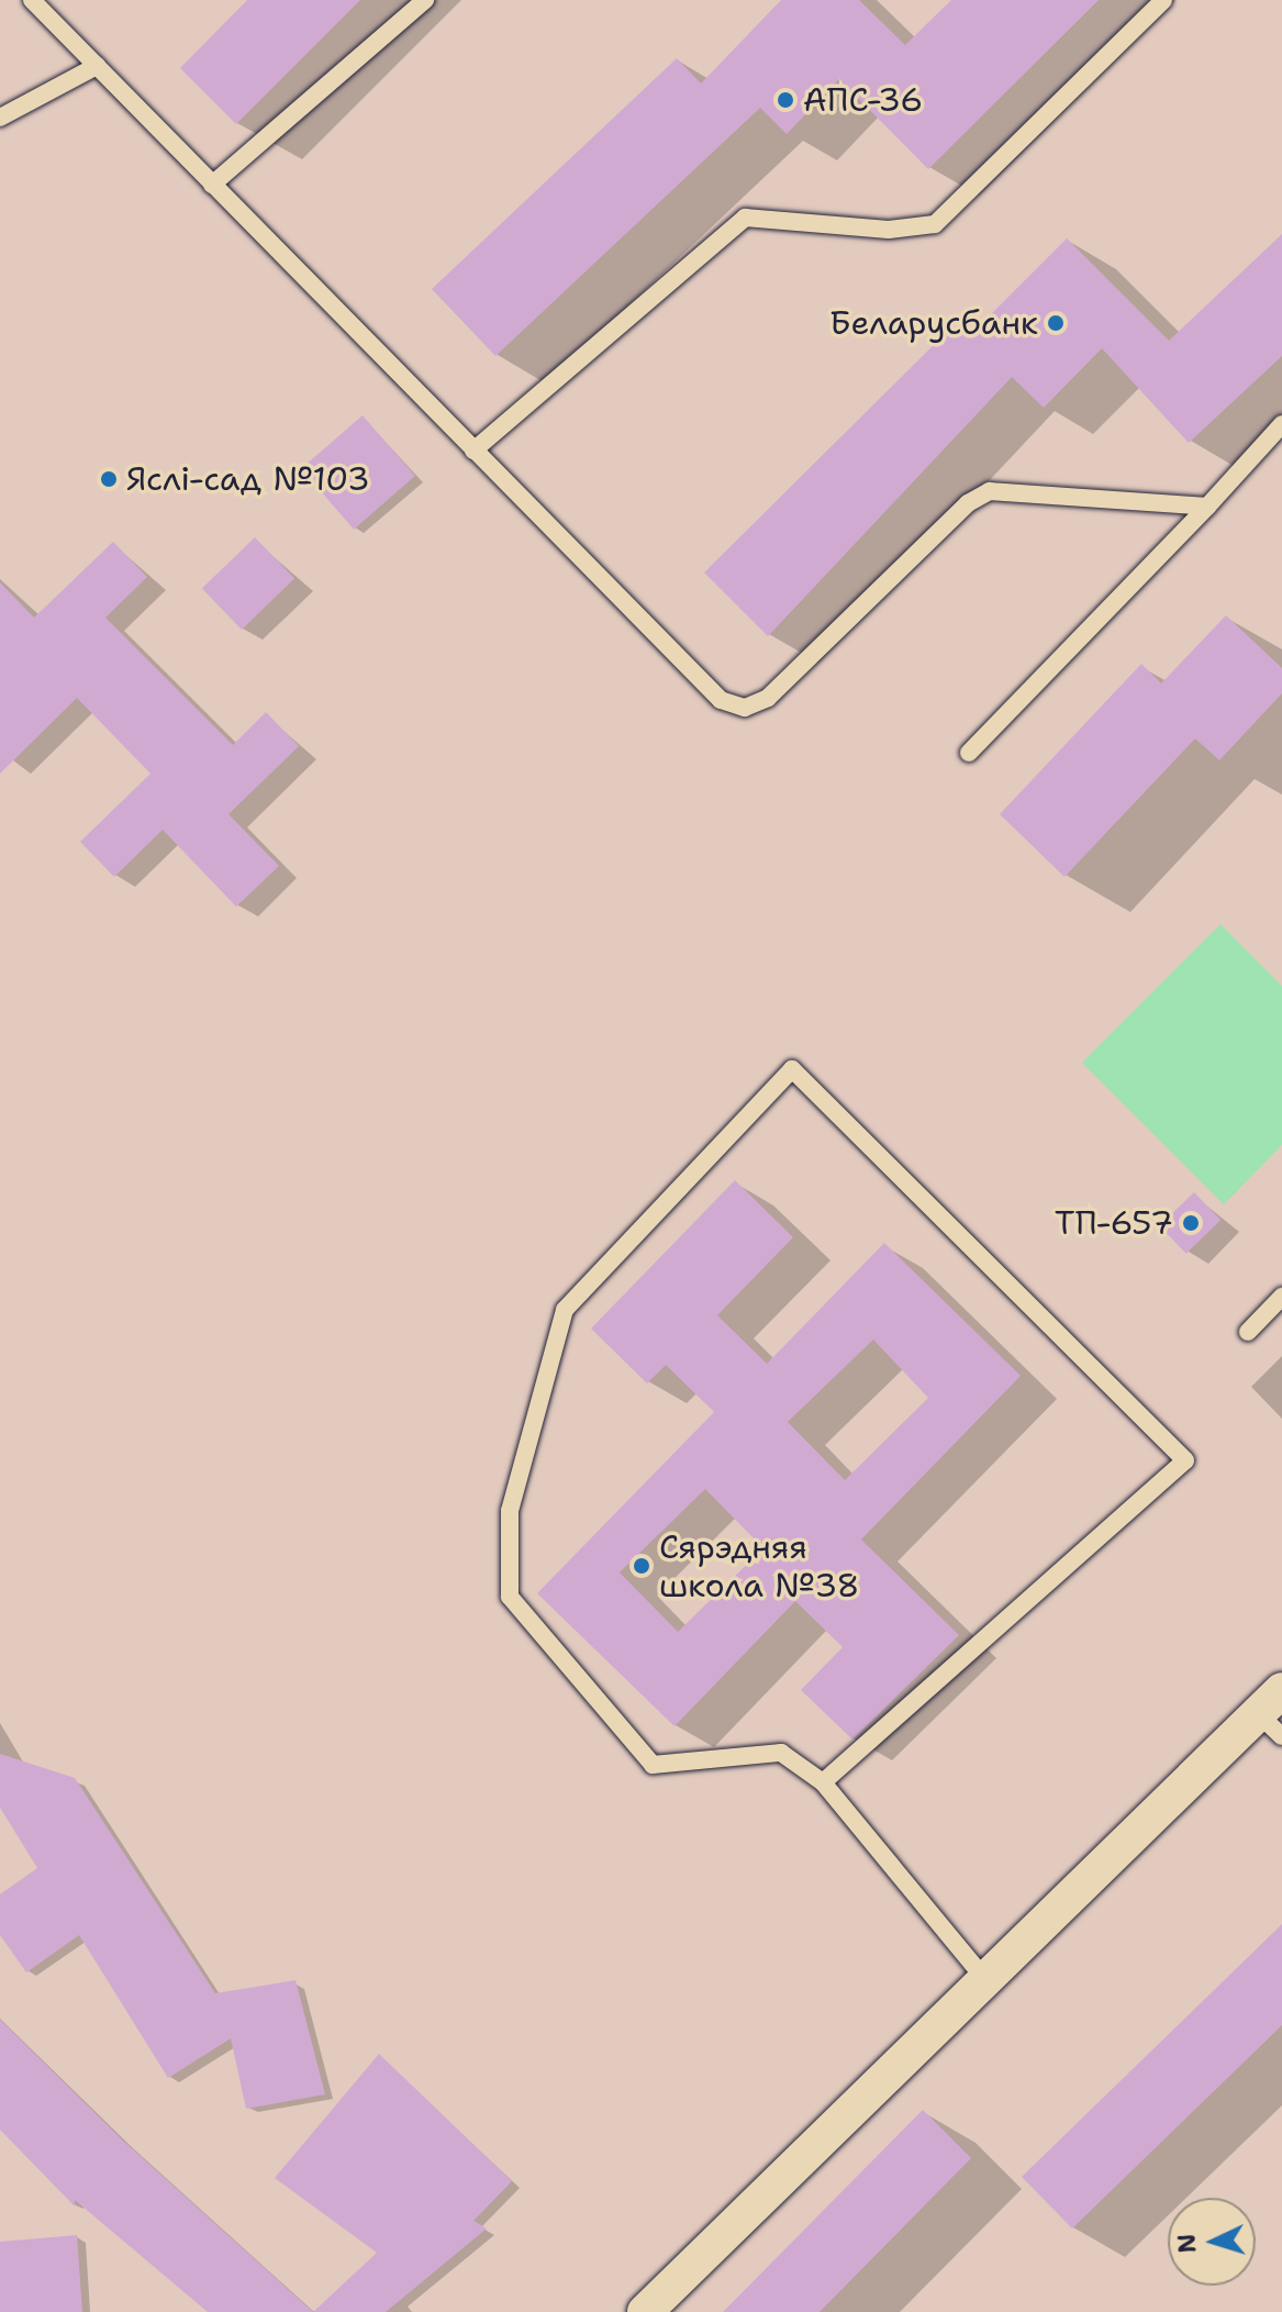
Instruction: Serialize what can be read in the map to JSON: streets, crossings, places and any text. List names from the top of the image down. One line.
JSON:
{"places":["АПС-36","Беларусбанк","Яслі-сад №103","ТП-657","Сярэдняя школа №38"],"north":"left"}
